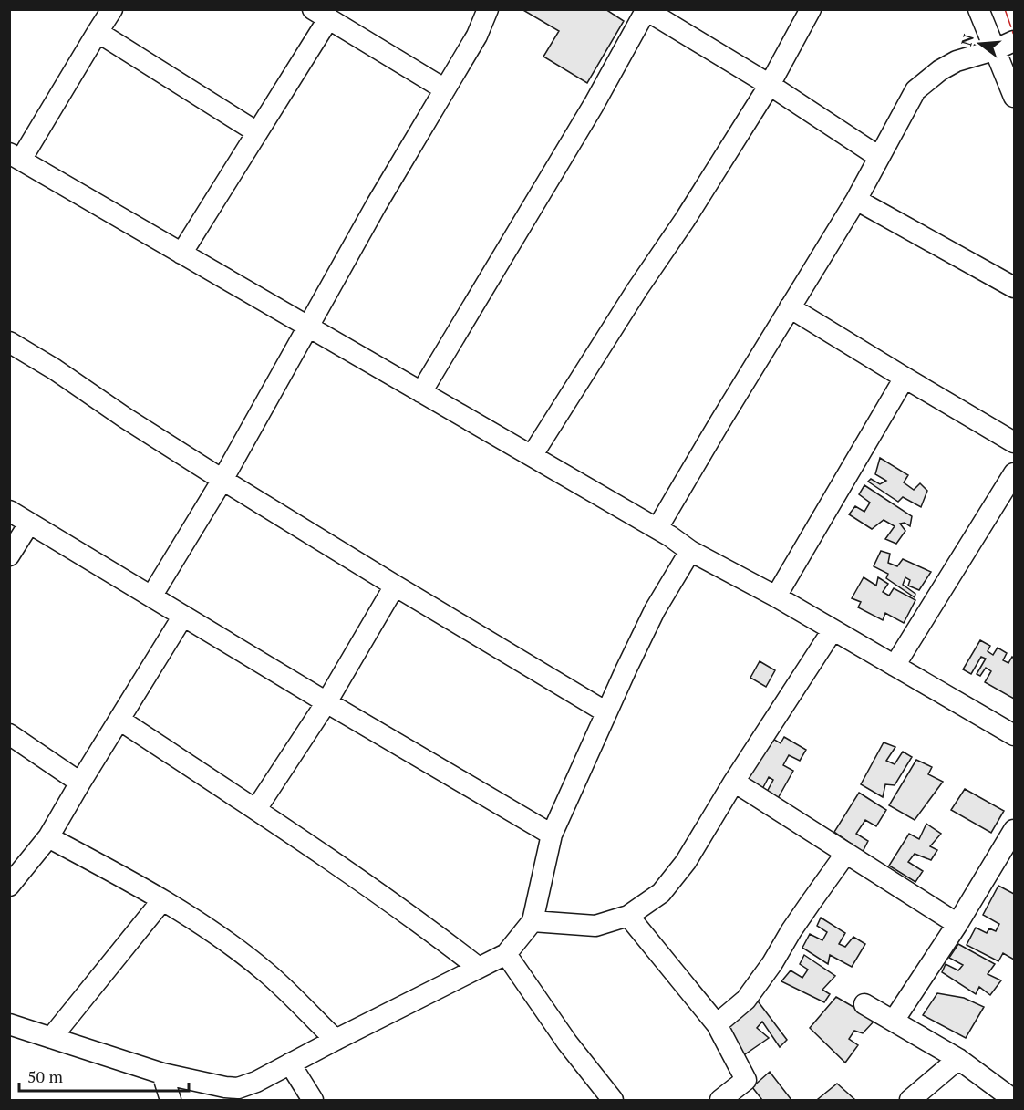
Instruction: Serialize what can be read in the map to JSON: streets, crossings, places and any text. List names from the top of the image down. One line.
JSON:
{"scale_bar":"50 m","north":"left"}
